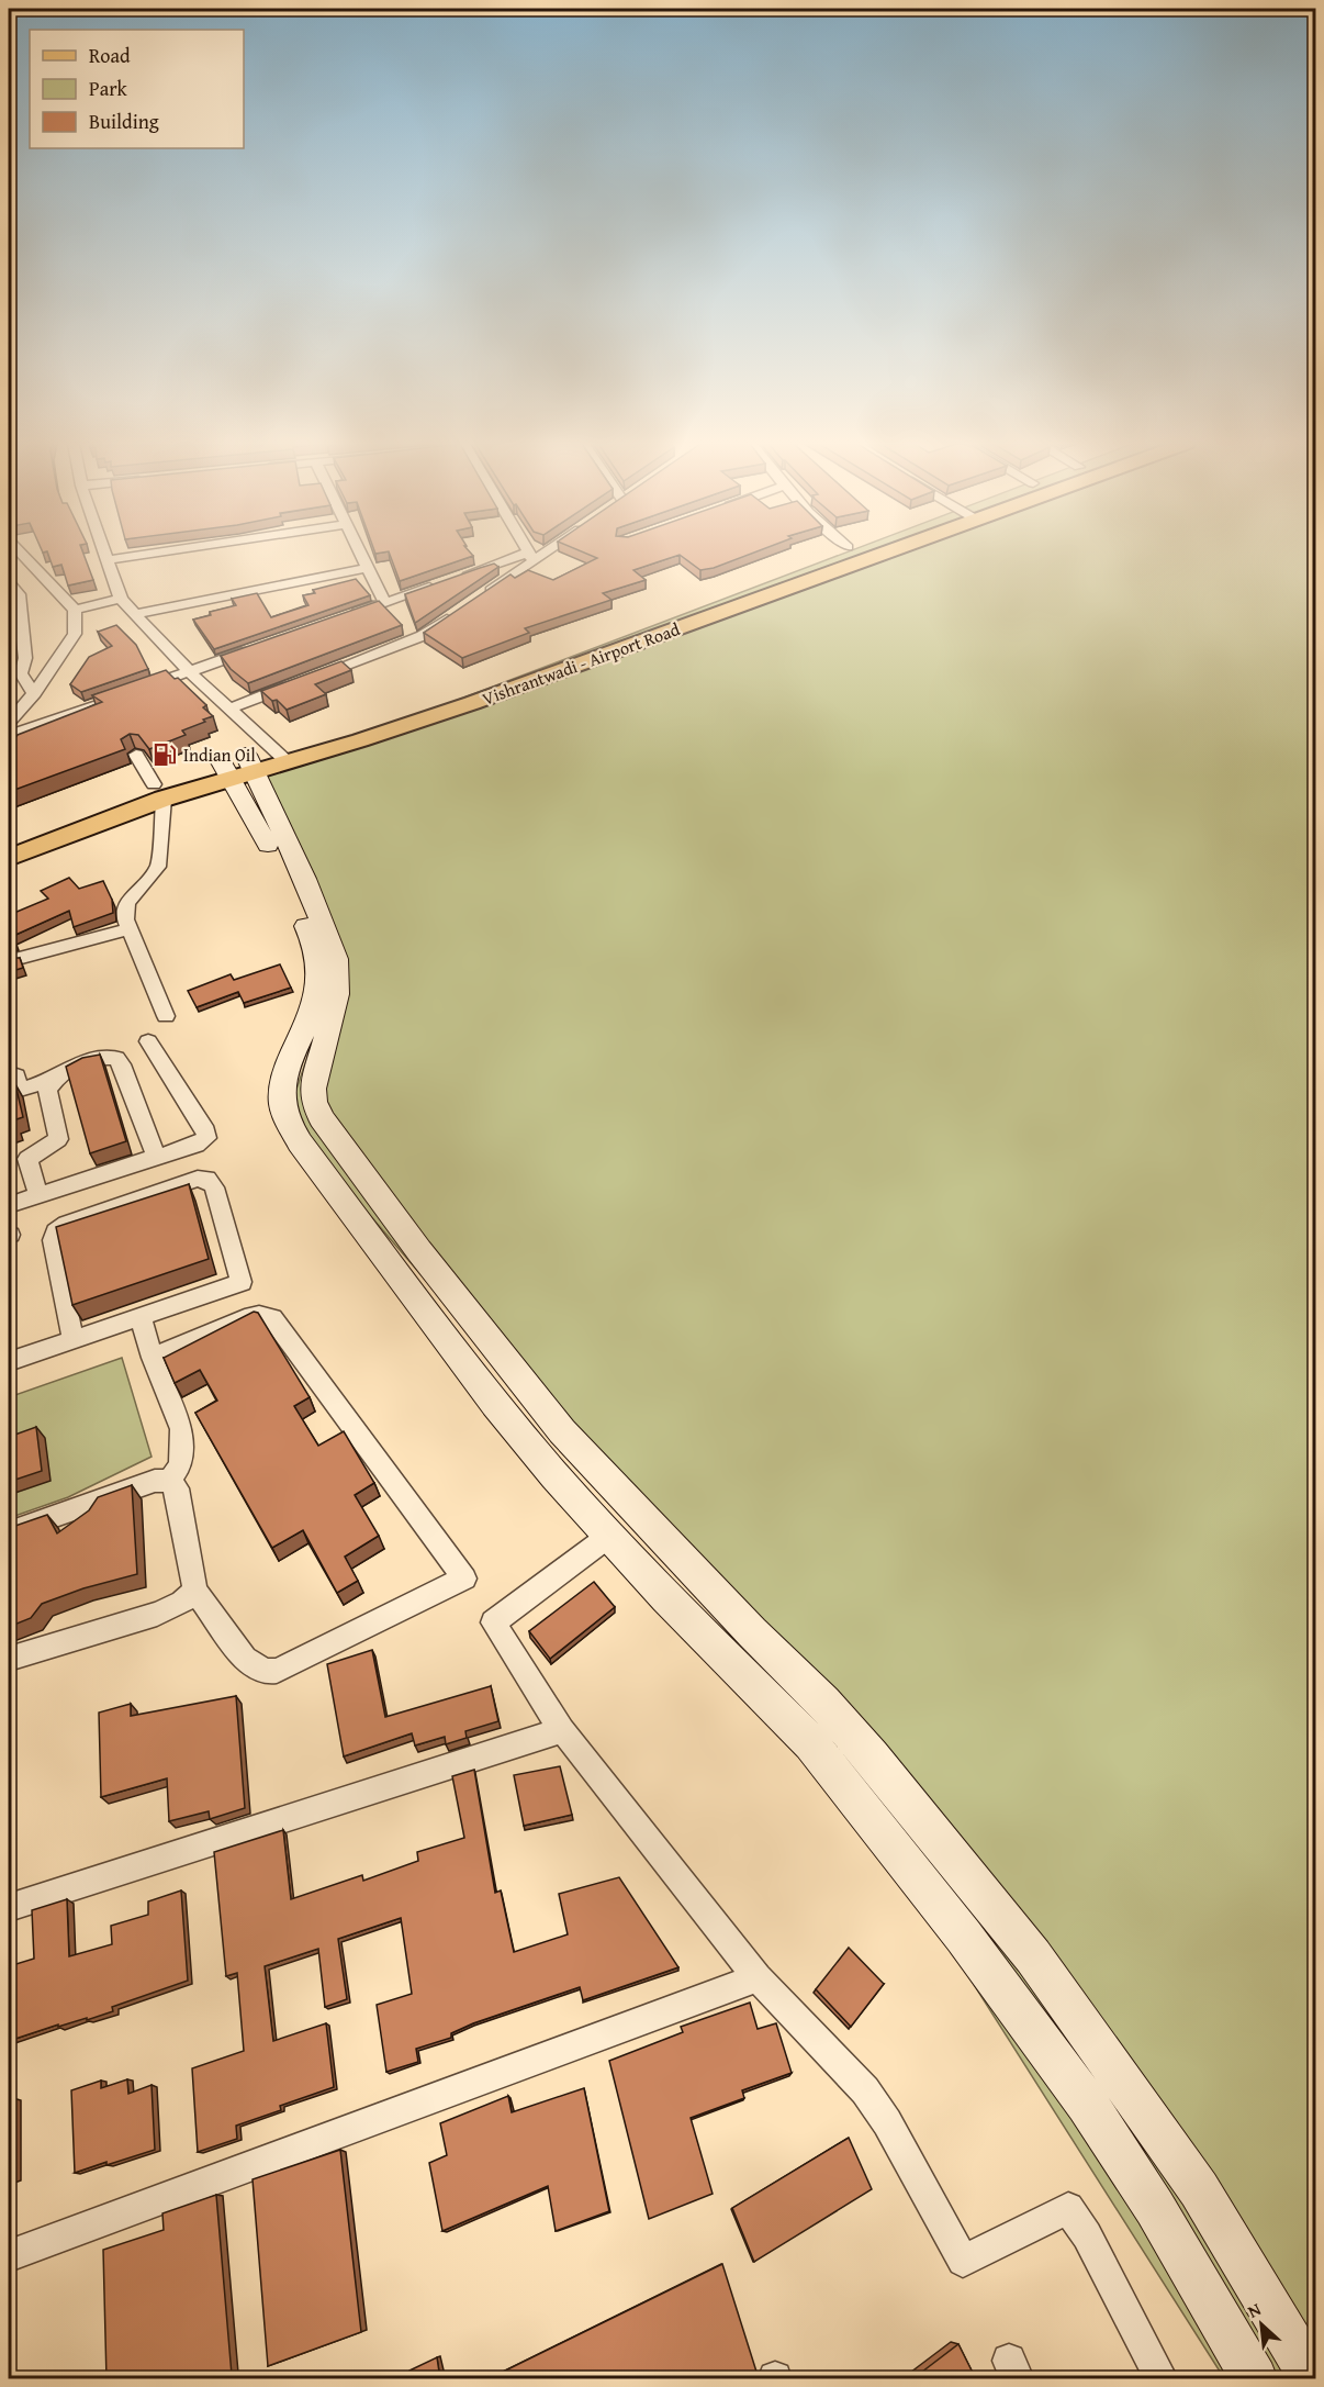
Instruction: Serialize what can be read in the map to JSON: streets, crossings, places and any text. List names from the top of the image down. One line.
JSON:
{"streets":{"main road":["Vishrantwadi - Airport Road"]},"places":{"fuel station":["Indian Oil"]},"legend":["Road","Park","Building"],"north":"top left"}
